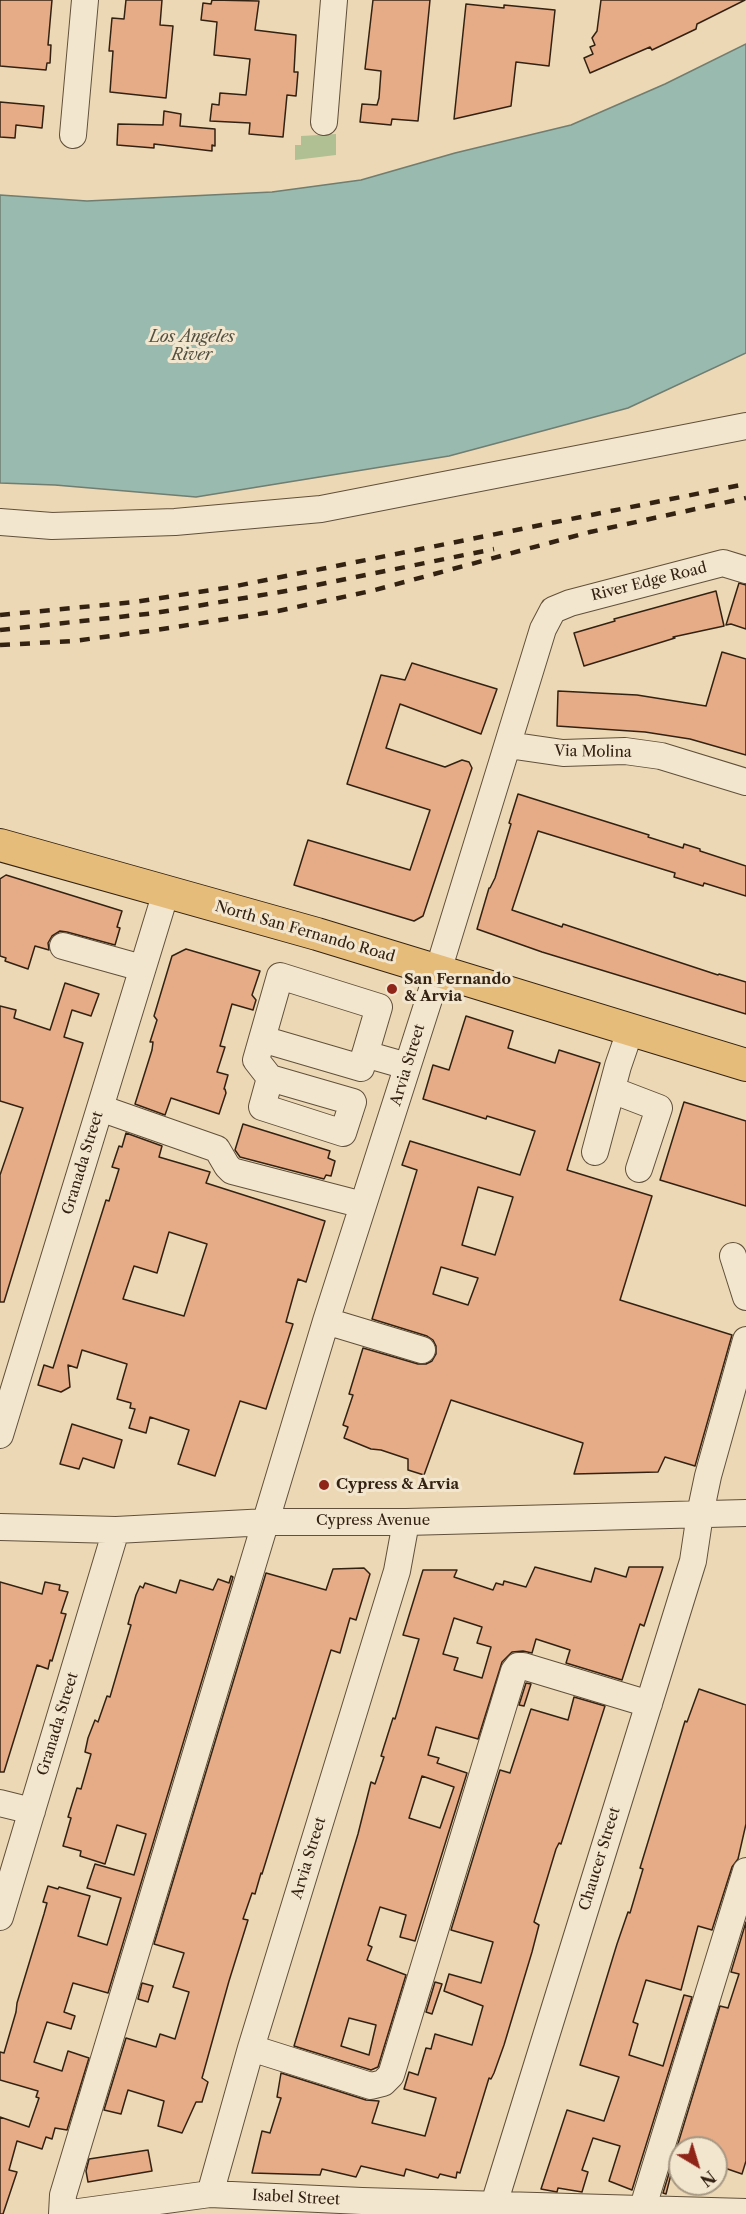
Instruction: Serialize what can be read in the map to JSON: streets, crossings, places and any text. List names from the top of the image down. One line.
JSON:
{"streets":{"main road":["North San Fernando Road"],"street":["River Edge Road","Via Molina","Arvia Street","Granada Street","Cypress Avenue","Chaucer Street","Isabel Street"]},"crossings":[["River Edge Road","Arvia Street"],["Via Molina","Arvia Street"],["North San Fernando Road","Arvia Street"],["North San Fernando Road","Granada Street"],["Arvia Street","Cypress Avenue"],["Arvia Street","Isabel Street"],["Granada Street","Cypress Avenue"],["Cypress Avenue","Chaucer Street"],["Chaucer Street","Isabel Street"]],"water":["Los Angeles River"],"places":["San Fernando & Arvia","Cypress & Arvia"],"north":"bottom right"}
